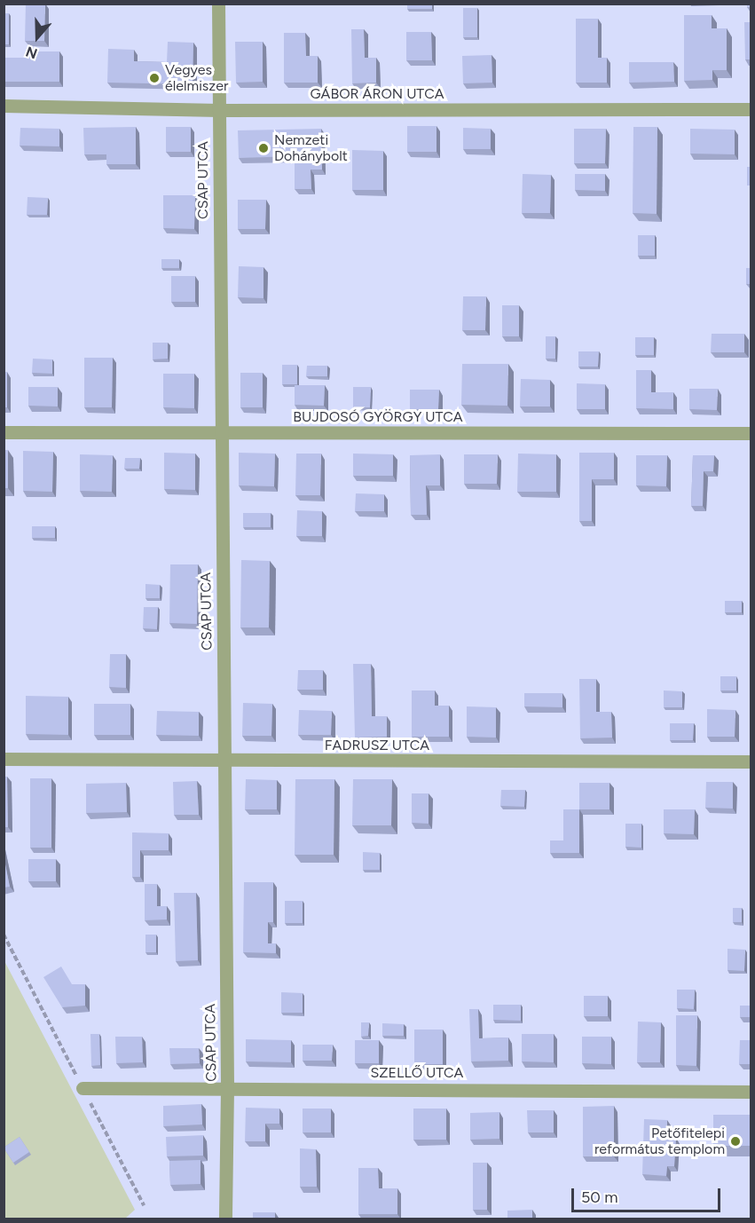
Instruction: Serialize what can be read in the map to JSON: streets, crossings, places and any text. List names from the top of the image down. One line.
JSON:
{"streets":{"street":["GÁBOR ÁRON UTCA","CSAP UTCA","BUJDOSÓ GYÖRGY UTCA","FADRUSZ UTCA","SZELLŐ UTCA"]},"crossings":[["GÁBOR ÁRON UTCA","CSAP UTCA"],["CSAP UTCA","BUJDOSÓ GYÖRGY UTCA"],["CSAP UTCA","FADRUSZ UTCA"],["CSAP UTCA","SZELLŐ UTCA"]],"places":["Vegyes élelmiszer","Nemzeti Dohánybolt","Petőfitelepi református templom"],"scale_bar":"50 m","north":"bottom"}
